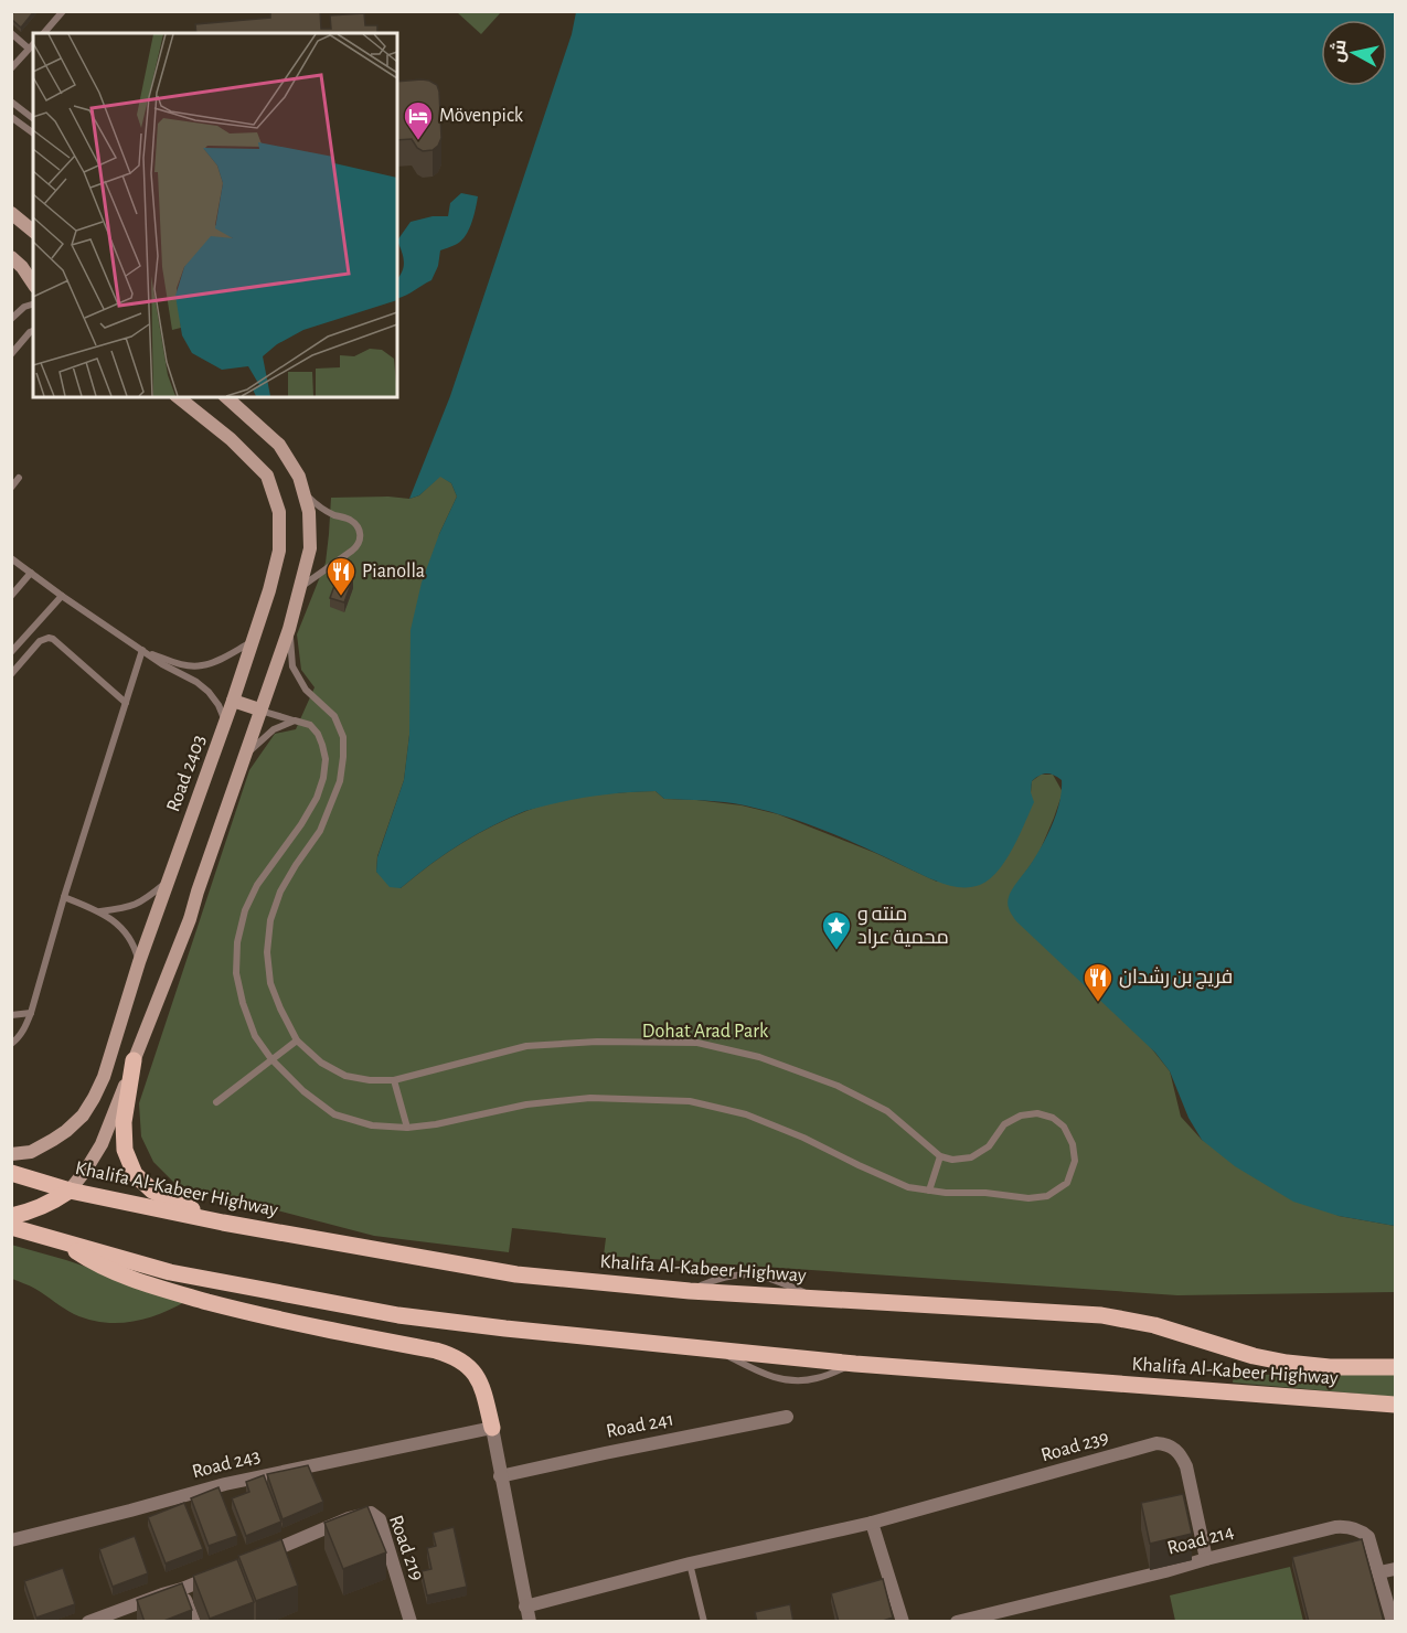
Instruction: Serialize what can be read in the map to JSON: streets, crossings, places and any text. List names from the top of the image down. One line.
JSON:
{"streets":{"main road":["Road 2403","Khalifa Al-Kabeer Highway"],"street":["Road 241","Road 239","Road 243","Road 214","Road 219"]},"crossings":[["Road 239","Road 214"]],"parks":["Dohat Arad Park"],"places":{"hotel":["Mövenpick"],"restaurant":["Pianolla","فريج بن رشدان"],"place":["منته و محمية عراد"]},"north":"left"}
